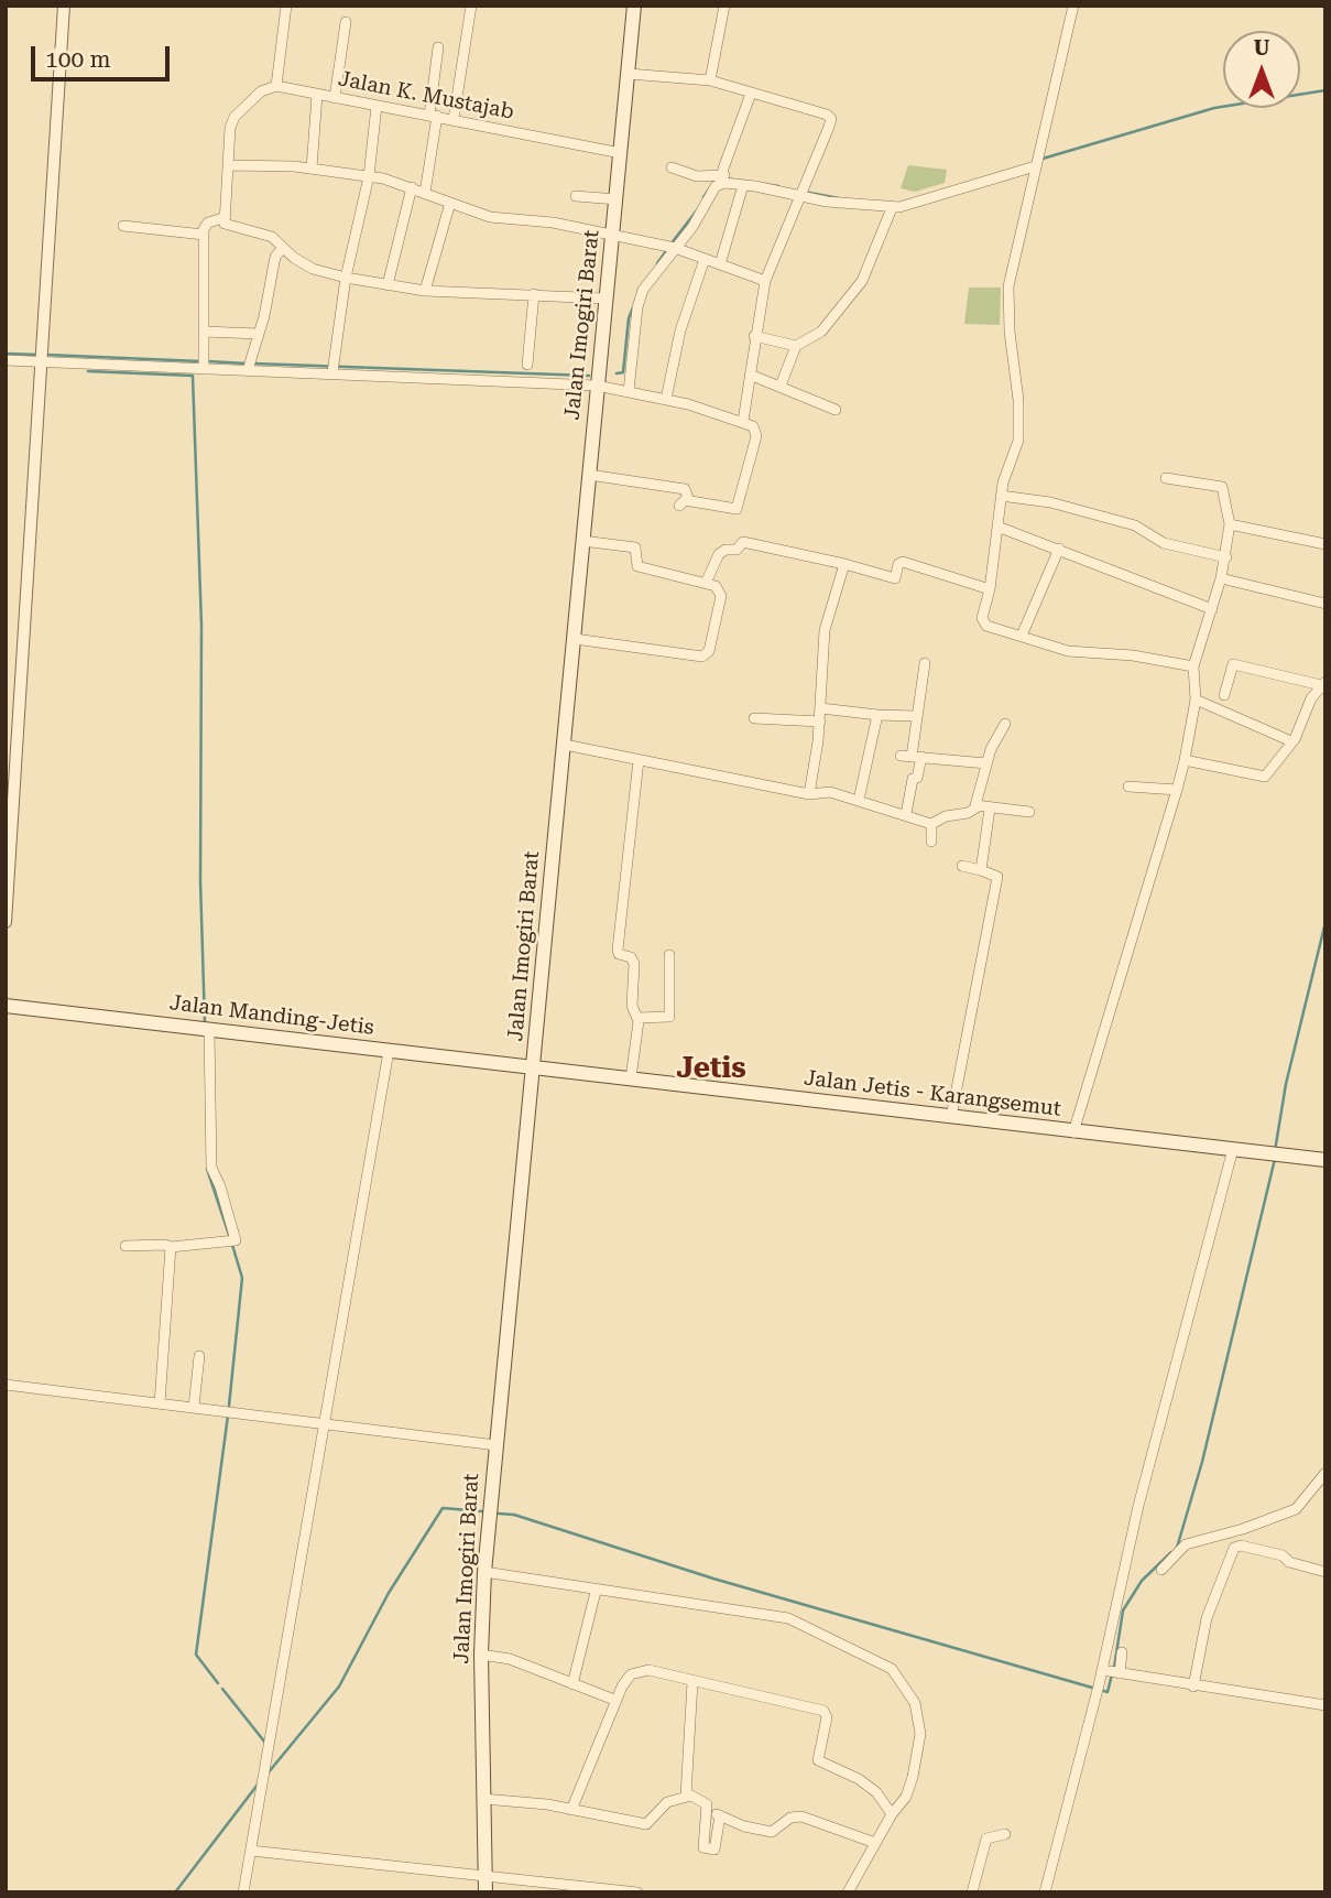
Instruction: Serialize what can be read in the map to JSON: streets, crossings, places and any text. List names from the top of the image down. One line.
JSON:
{"streets":{"main road":["Jalan Imogiri Barat","Jalan Manding-Jetis","Jalan Jetis - Karangsemut"],"street":["Jalan K. Mustajab"]},"crossings":[["Jalan K. Mustajab","Jalan Imogiri Barat"],["Jalan Imogiri Barat","Jalan Manding-Jetis"],["Jalan Imogiri Barat","Jalan Jetis - Karangsemut"],["Jalan Manding-Jetis","Jalan Jetis - Karangsemut"]],"districts":["Jetis"],"scale_bar":"100 m","north":"top"}
